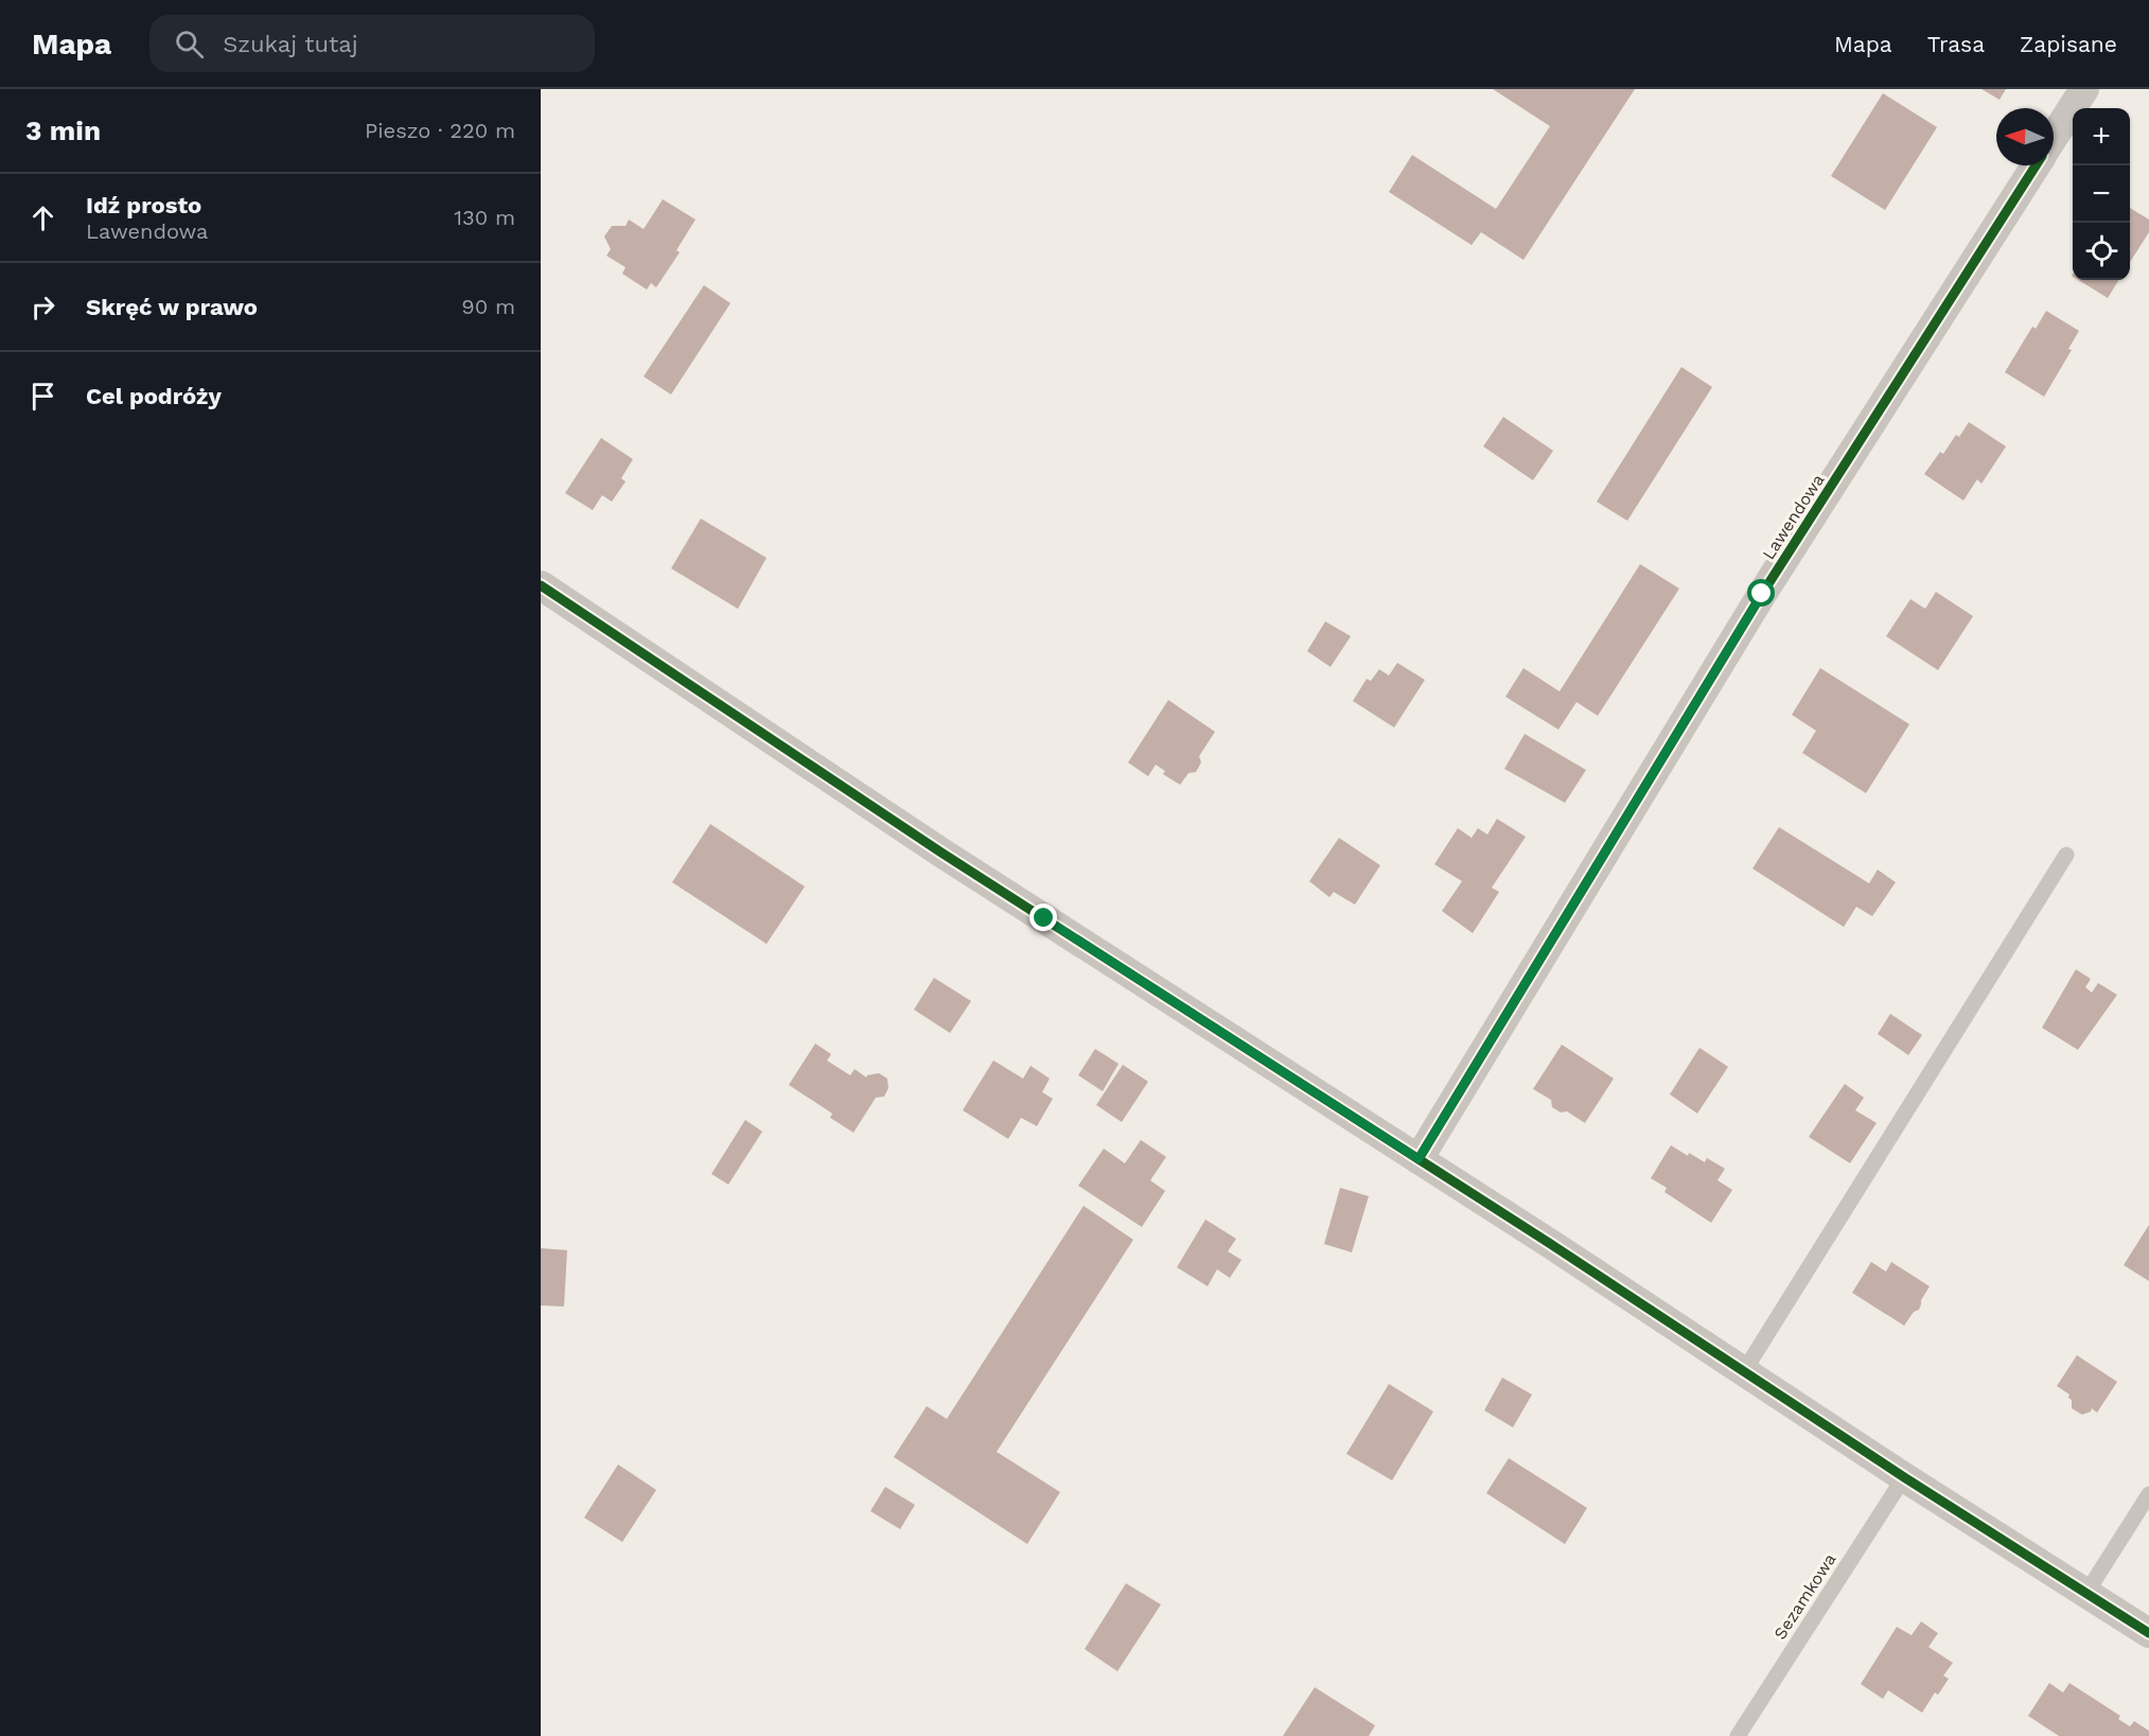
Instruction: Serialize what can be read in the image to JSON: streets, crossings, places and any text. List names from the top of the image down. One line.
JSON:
{"streets":{"street":["Lawendowa"],"lane":["Sezamkowa"]},"north":"left","page":{"header":"Mapa","search":"Szukaj tutaj","nav":["Mapa","Trasa","Zapisane"],"heading":["3 min","Pieszo · 220 m"],"map_buttons":["+","−"],"list":[["Idź prosto","Lawendowa","130 m"],["Skręć w prawo","90 m"],"Cel podróży"]}}
